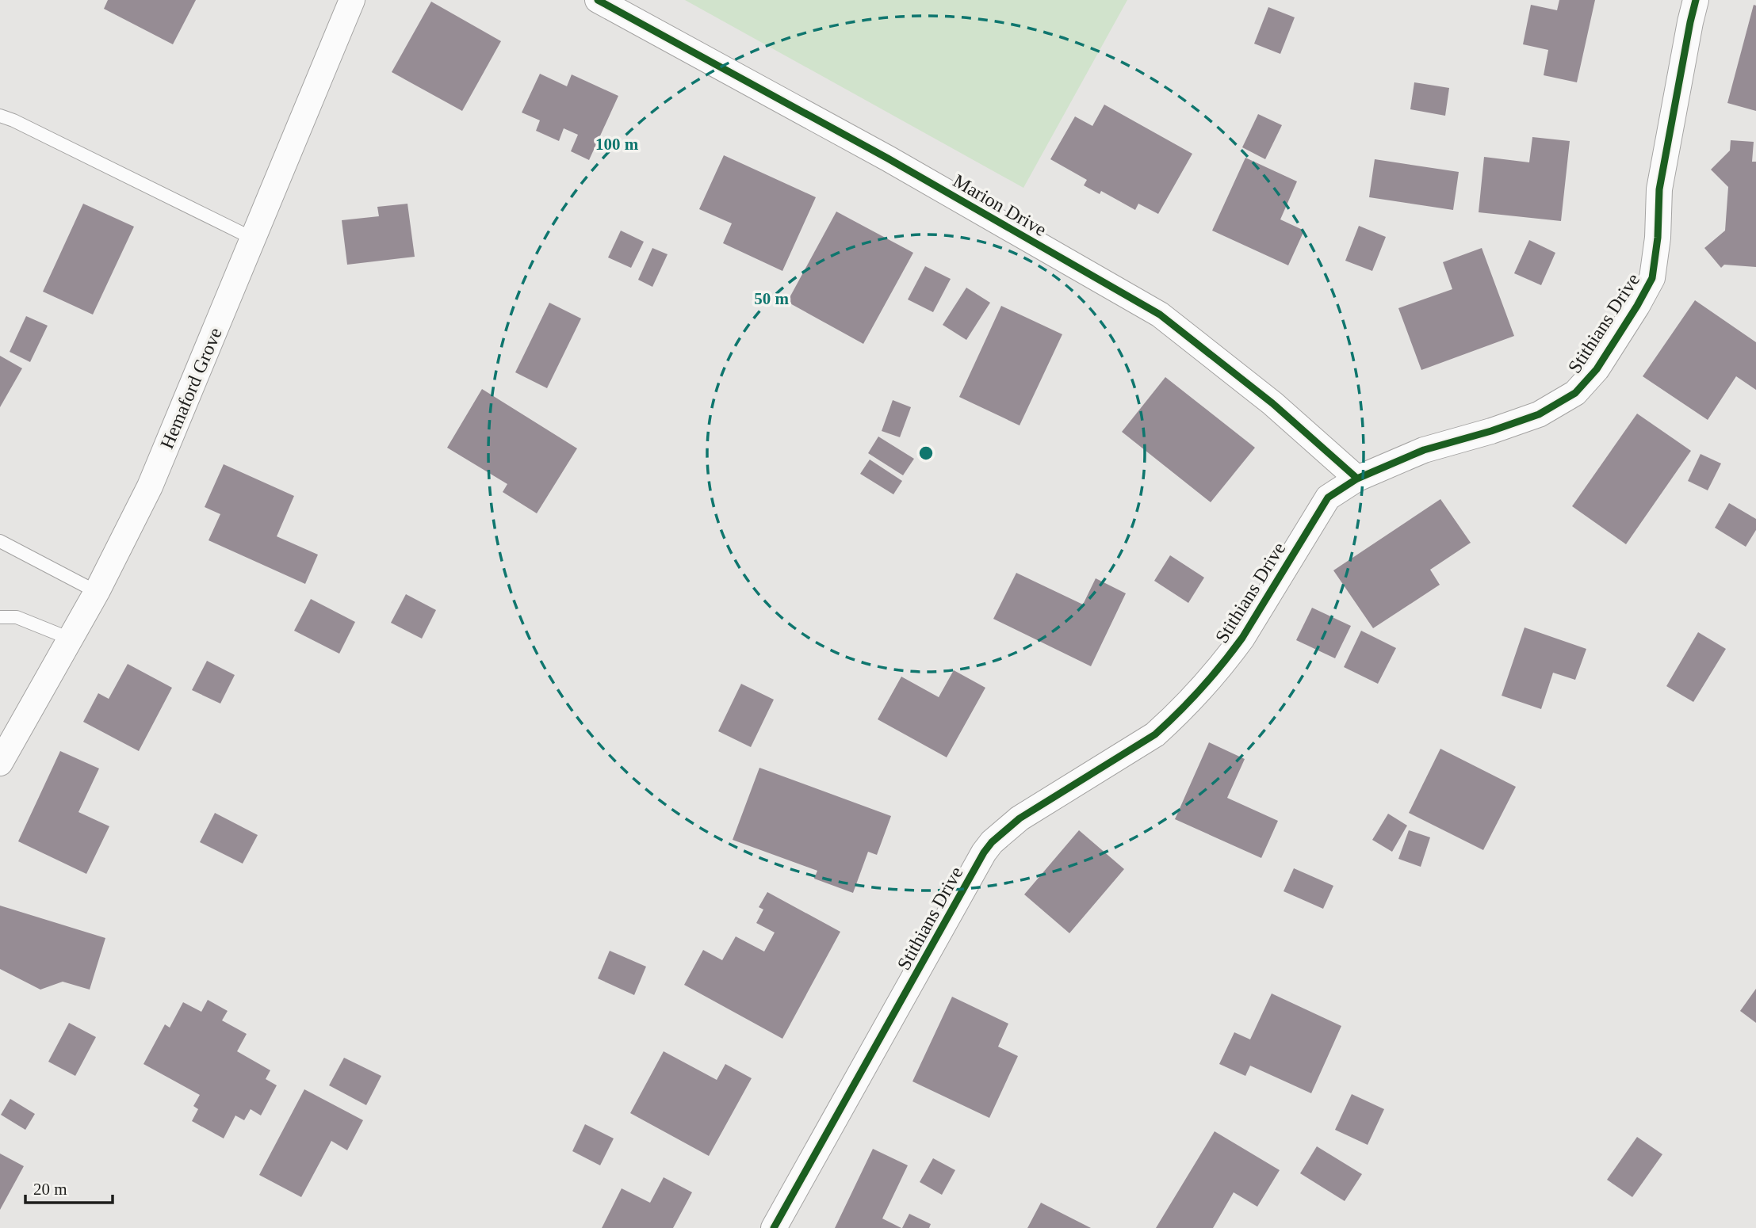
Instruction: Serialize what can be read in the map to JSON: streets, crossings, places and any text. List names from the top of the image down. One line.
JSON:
{"streets":{"street":["Marion Drive","Stithians Drive","Hemaford Grove"]},"crossings":[["Marion Drive","Stithians Drive"]],"scale_bar":"20 m","rings":["100 m","50 m"]}
